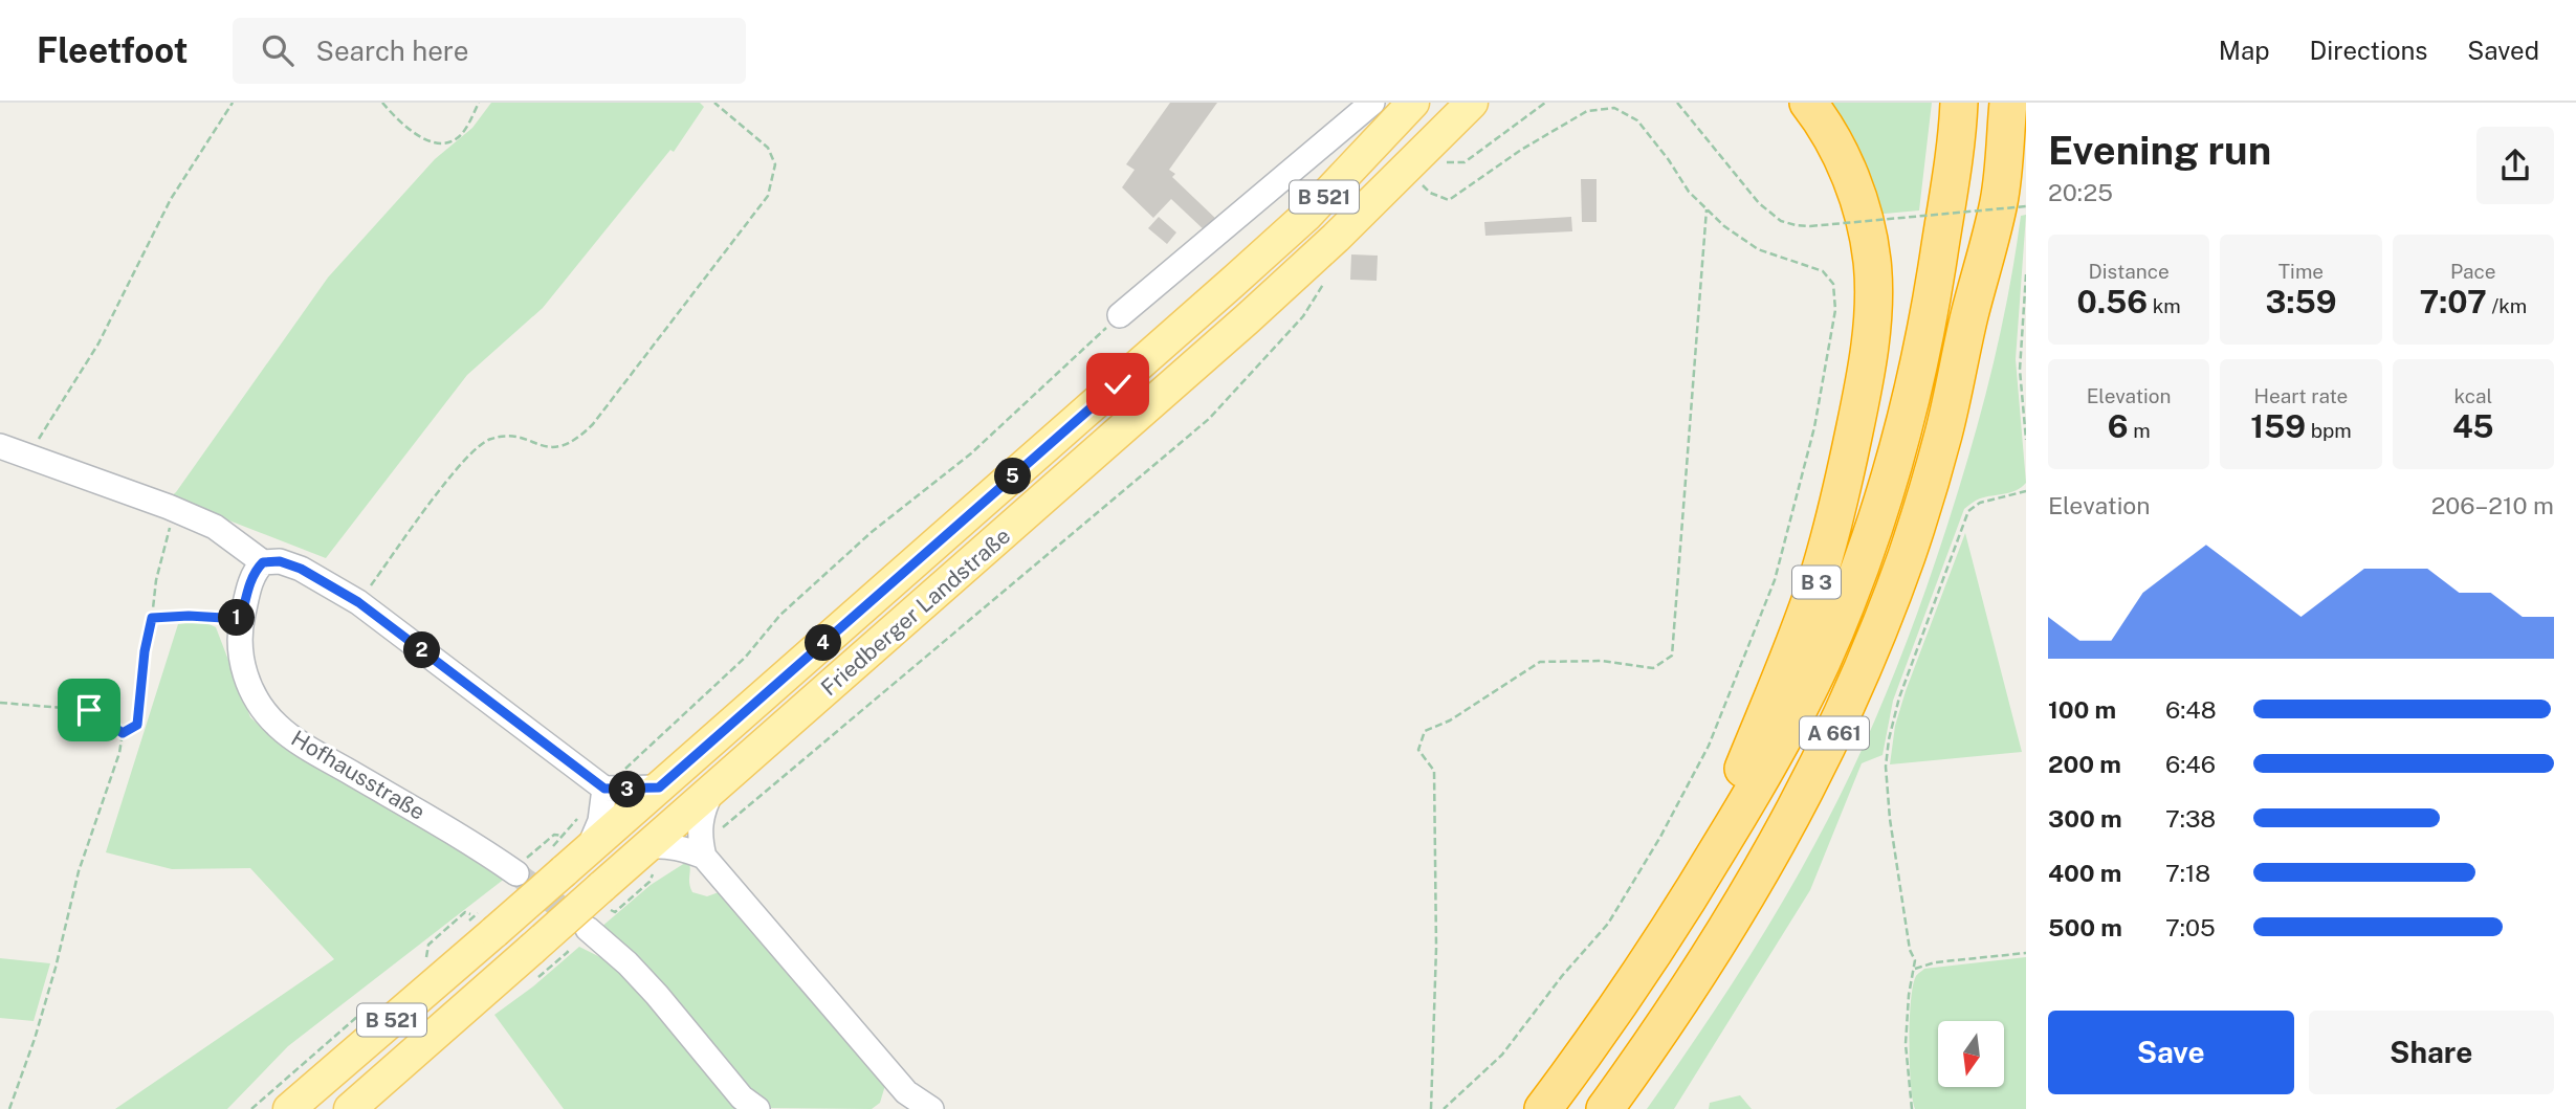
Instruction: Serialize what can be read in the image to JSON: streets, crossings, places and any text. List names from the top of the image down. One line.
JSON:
{"streets":{"highway":["B 3","A 661"],"main road":["B 521","Friedberger Landstraße"],"street":["Hofhausstraße"]},"crossings":[["B 3","A 661"]],"north":"bottom","page":{"header":"Fleetfoot","search":"Search here","nav":["Map","Directions","Saved"],"heading":["Evening run","20:25"],"stats":[["Distance","0.56 km"],["Time","3:59"],["Pace","7:07 /km"],["Elevation","6 m"],["Heart rate","159 bpm"],["kcal","45"]],"pins":["5","1","4","2","3"],"chart":["Elevation","206–210 m"],"list":[{"name":"100 m","note":"6:48"},{"name":"200 m","note":"6:46"},{"name":"300 m","note":"7:38"},{"name":"400 m","note":"7:18"},{"name":"500 m","note":"7:05"}],"buttons":["Save","Share"]}}
